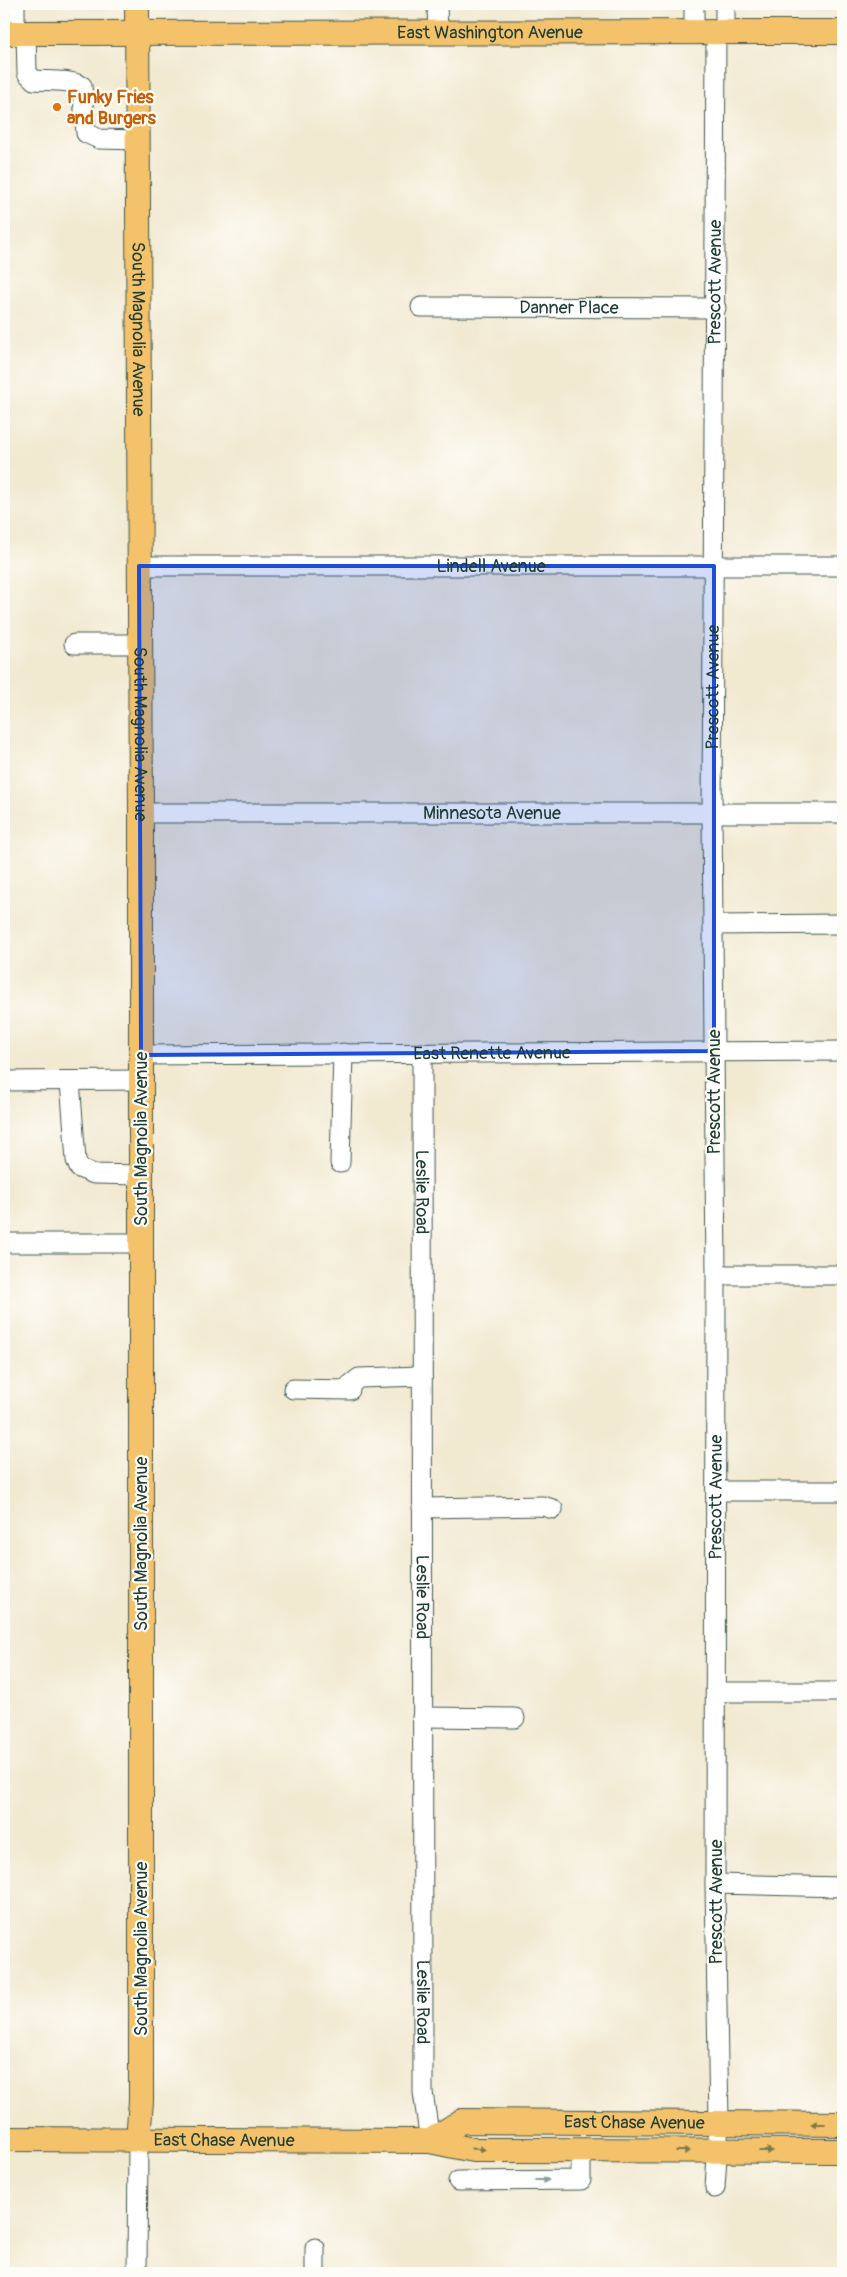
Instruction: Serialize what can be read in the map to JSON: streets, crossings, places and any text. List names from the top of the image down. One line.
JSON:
{"streets":{"main road":["East Washington Avenue","South Magnolia Avenue","East Chase Avenue"],"street":["Prescott Avenue","Danner Place","Lindell Avenue","Minnesota Avenue","East Renette Avenue","Leslie Road"]},"crossings":[["East Washington Avenue","Prescott Avenue"],["East Washington Avenue","South Magnolia Avenue"],["Prescott Avenue","Danner Place"],["Prescott Avenue","Lindell Avenue"],["Prescott Avenue","Minnesota Avenue"],["Prescott Avenue","East Renette Avenue"],["Prescott Avenue","East Chase Avenue"],["South Magnolia Avenue","Lindell Avenue"],["South Magnolia Avenue","Minnesota Avenue"],["South Magnolia Avenue","East Renette Avenue"],["South Magnolia Avenue","East Chase Avenue"],["East Renette Avenue","Leslie Road"],["Leslie Road","East Chase Avenue"]],"places":["Funky Fries and Burgers"]}
